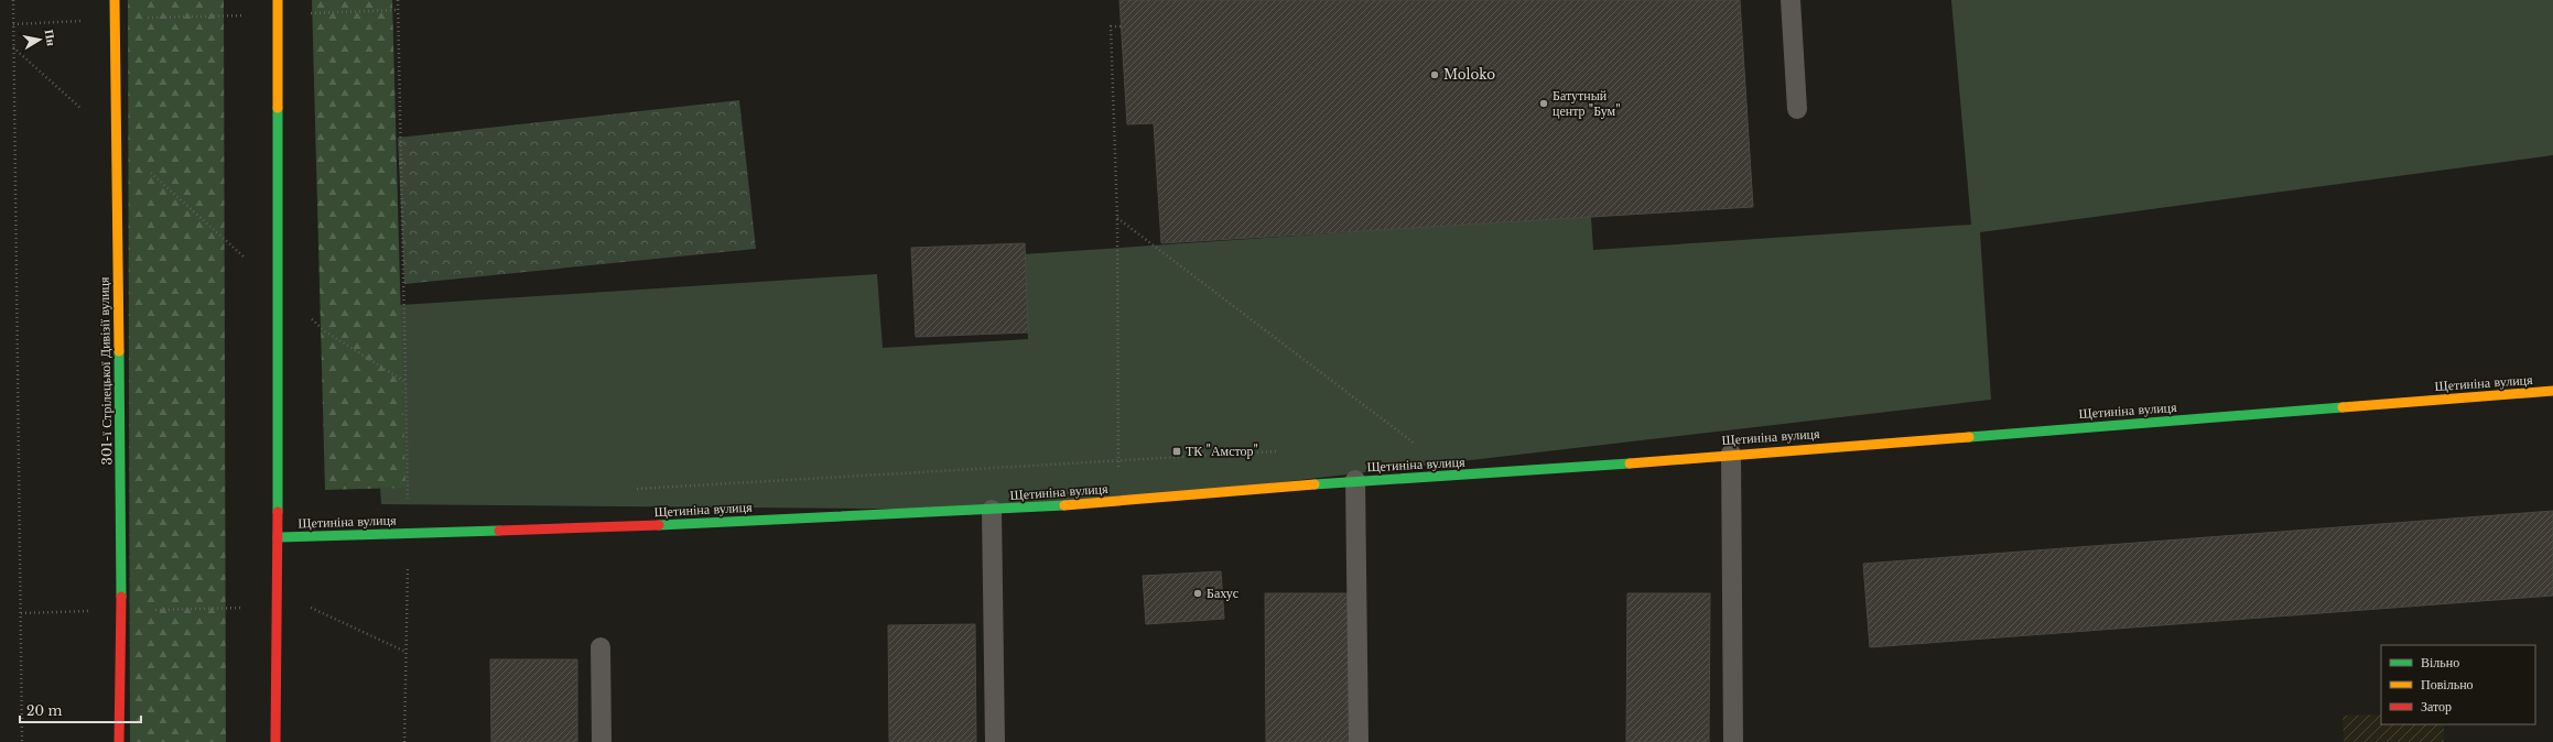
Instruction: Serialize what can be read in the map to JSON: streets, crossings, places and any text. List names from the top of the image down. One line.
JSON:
{"streets":{"street":["301-ї Стрілецької Дивізії вулиця","Щетиніна вулиця"]},"places":{"other":["Moloko","Батутный центр \"Бум\"","Бахус"],"transit":["ТК \"Амстор\""]},"legend":["Вільно","Повільно","Затор"],"scale_bar":"20 m","north":"right"}
